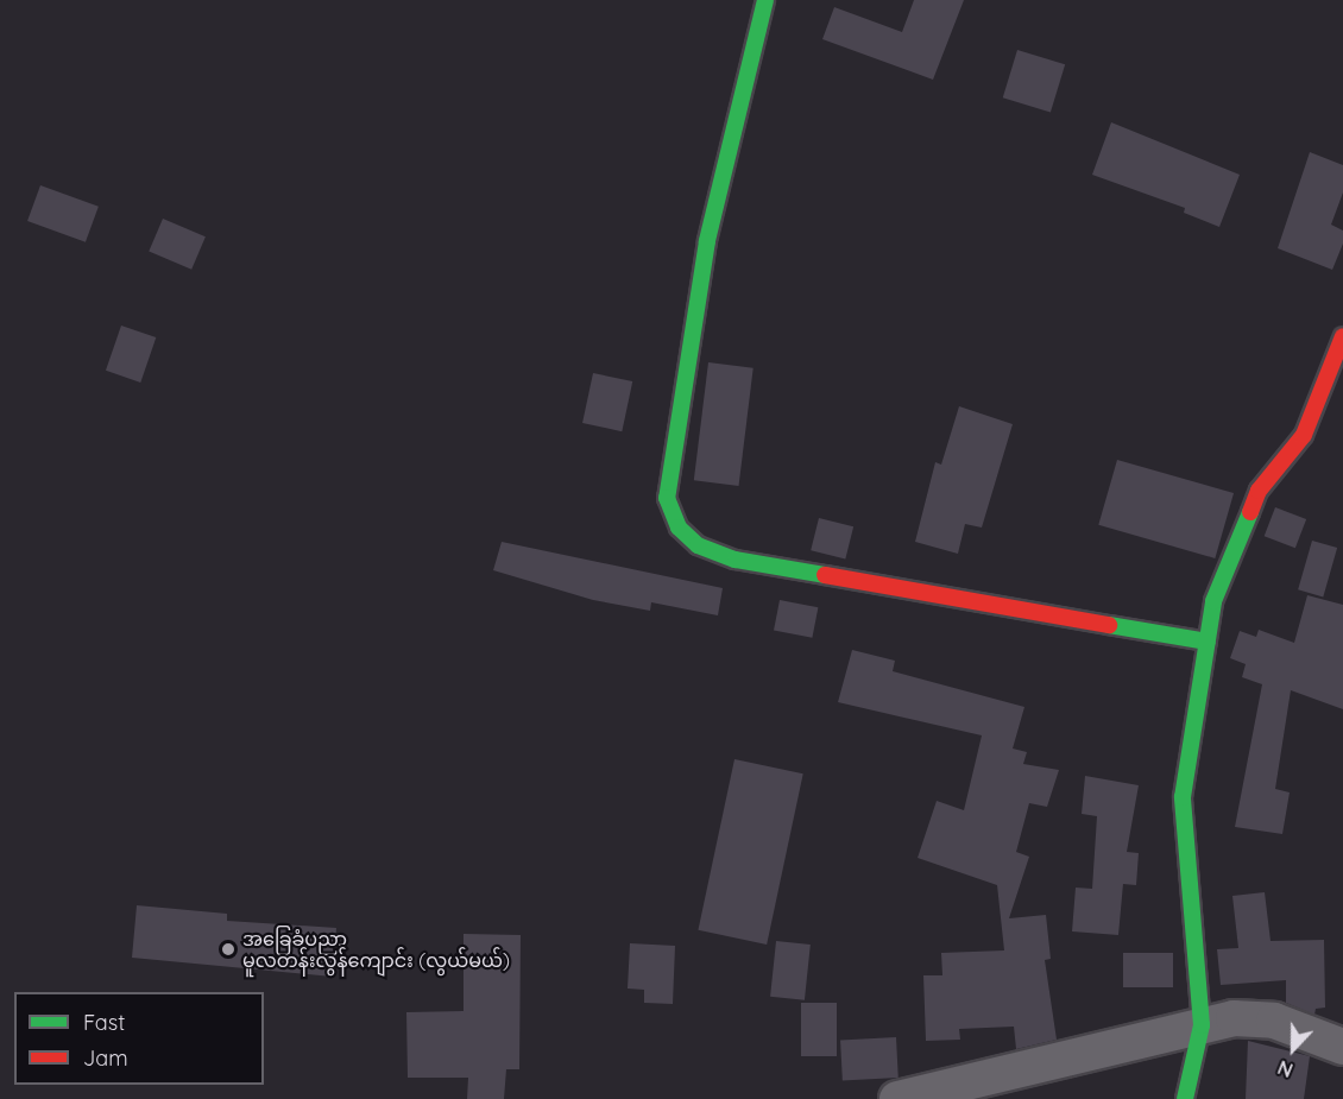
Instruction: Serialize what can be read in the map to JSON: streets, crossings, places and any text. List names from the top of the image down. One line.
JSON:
{"places":["အခြေခံပညာ မူလတန်းလွန်ကျောင်း (လွယ်မယ်)"],"legend":["Fast","Jam"],"north":"bottom"}
